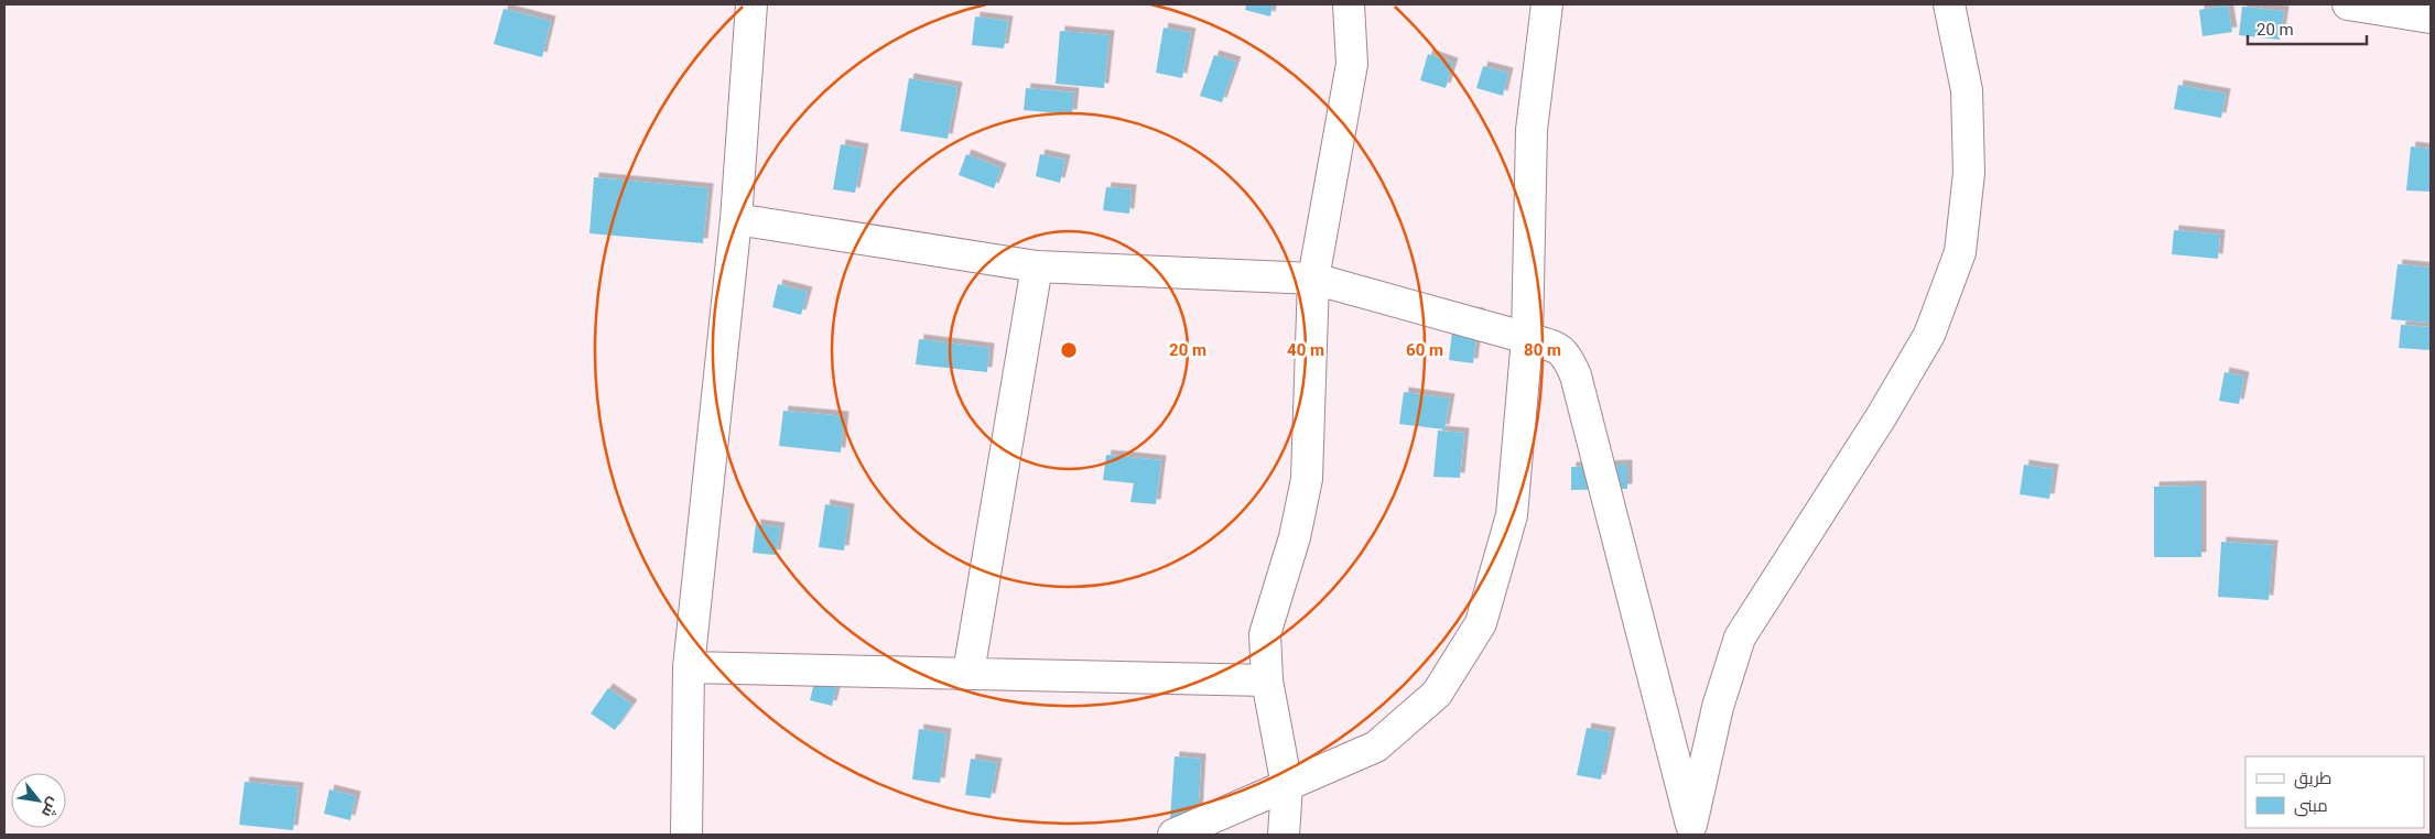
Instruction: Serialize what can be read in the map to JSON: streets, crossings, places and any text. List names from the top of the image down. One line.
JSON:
{"legend":["طريق","مبنى"],"scale_bar":"20 m","north":"bottom right","rings":["20 m","40 m","60 m","80 m"]}
